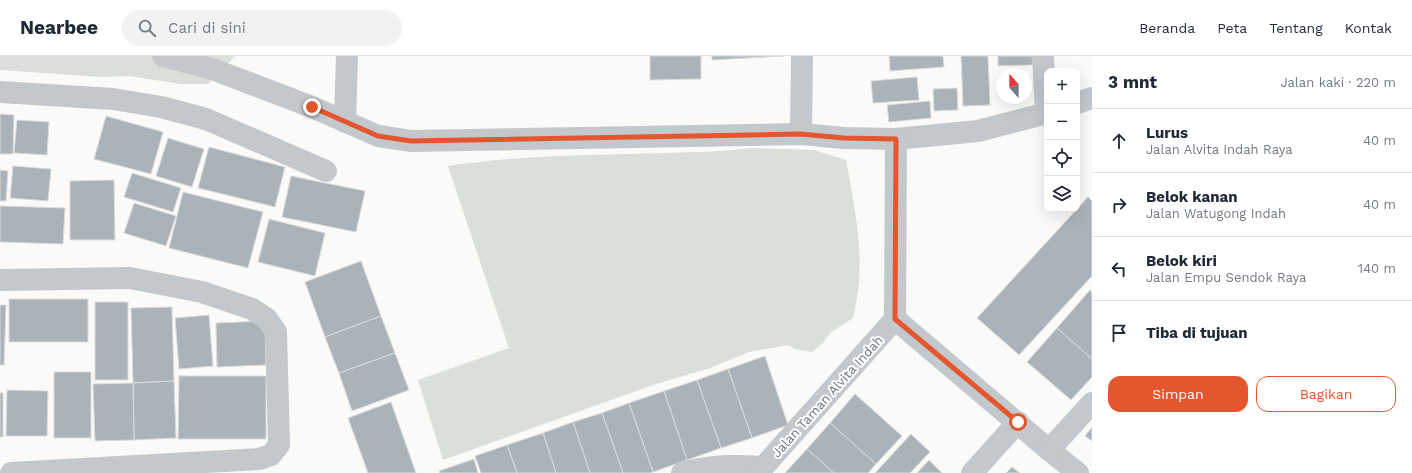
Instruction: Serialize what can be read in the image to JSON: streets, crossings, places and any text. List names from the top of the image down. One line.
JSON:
{"streets":{"street":["Jalan Taman Alvita Indah"]},"north":"top","page":{"header":"Nearbee","search":"Cari di sini","nav":["Beranda","Peta","Tentang","Kontak"],"heading":["3 mnt","Jalan kaki · 220 m"],"map_buttons":["+","−"],"list":[["Lurus","Jalan Alvita Indah Raya","40 m"],["Belok kanan","Jalan Watugong Indah","40 m"],["Belok kiri","Jalan Empu Sendok Raya","140 m"],"Tiba di tujuan"],"buttons":["Simpan","Bagikan"]}}
